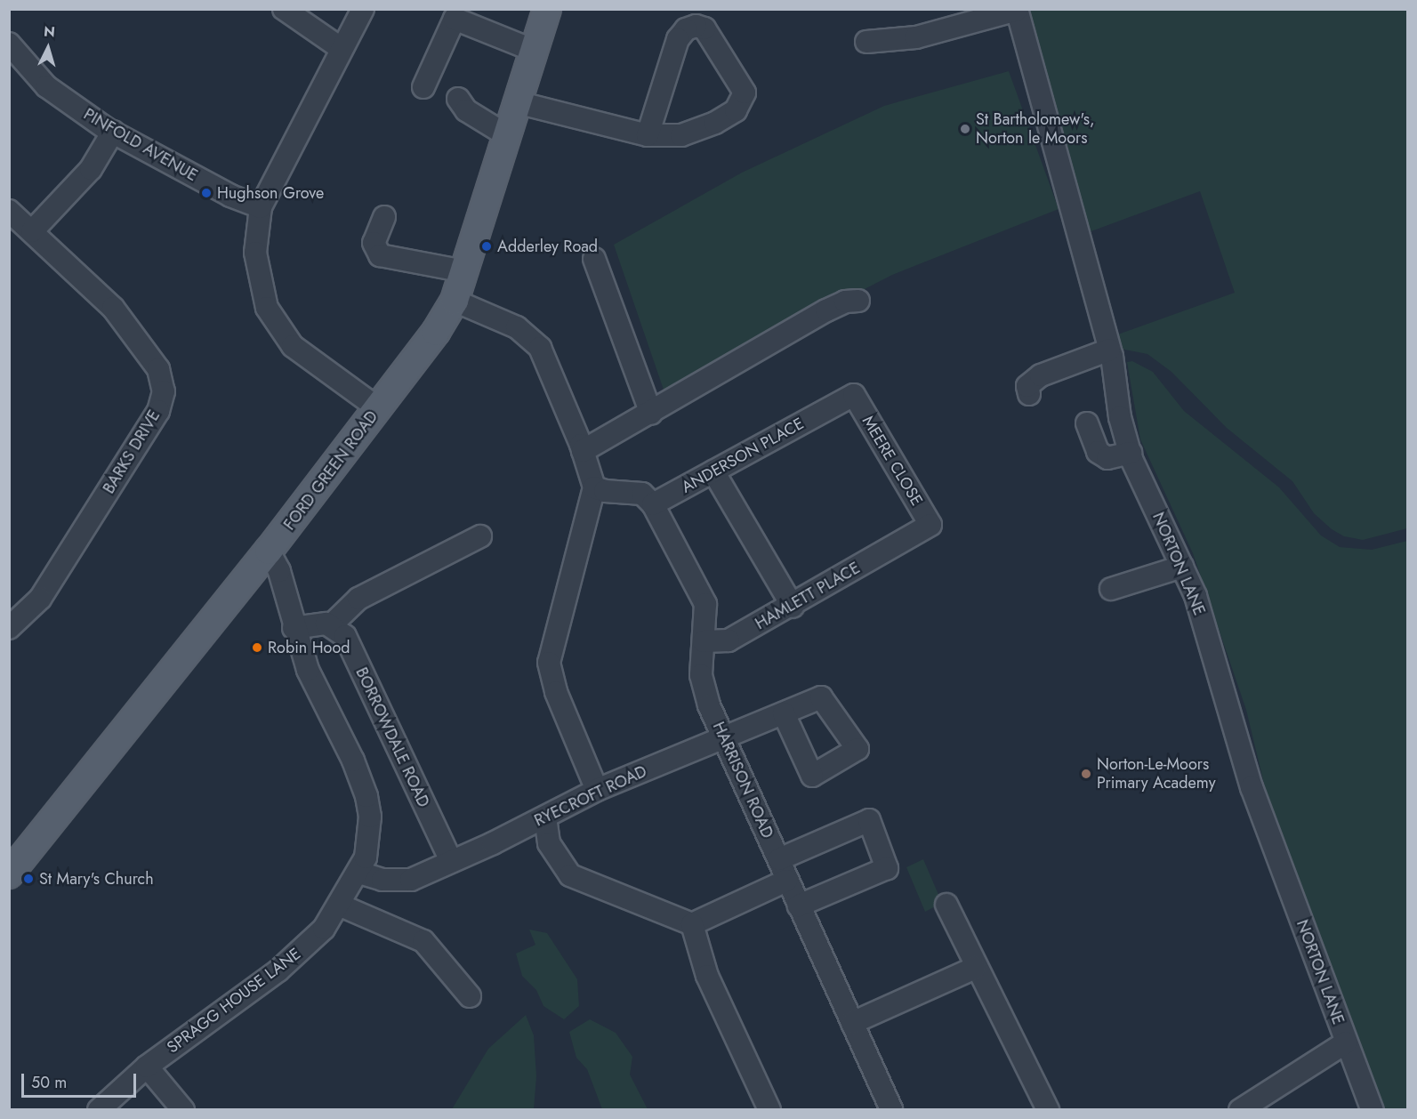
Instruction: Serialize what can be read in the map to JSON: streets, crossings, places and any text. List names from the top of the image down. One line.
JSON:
{"streets":{"main road":["FORD GREEN ROAD"],"street":["PINFOLD AVENUE","BARKS DRIVE","ANDERSON PLACE","MEERE CLOSE","NORTON LANE","HAMLETT PLACE","BORROWDALE ROAD","HARRISON ROAD","RYECROFT ROAD","SPRAGG HOUSE LANE"]},"crossings":[["ANDERSON PLACE","MEERE CLOSE"],["ANDERSON PLACE","HARRISON ROAD"],["MEERE CLOSE","HAMLETT PLACE"],["FORD GREEN ROAD","SPRAGG HOUSE LANE"],["HAMLETT PLACE","HARRISON ROAD"],["BORROWDALE ROAD","RYECROFT ROAD"],["HARRISON ROAD","RYECROFT ROAD"],["RYECROFT ROAD","SPRAGG HOUSE LANE"]],"places":["St Bartholomew's, Norton le Moors","Hughson Grove","Adderley Road","Robin Hood","Norton-Le-Moors Primary Academy","St Mary's Church"],"scale_bar":"50 m","north":"top"}
